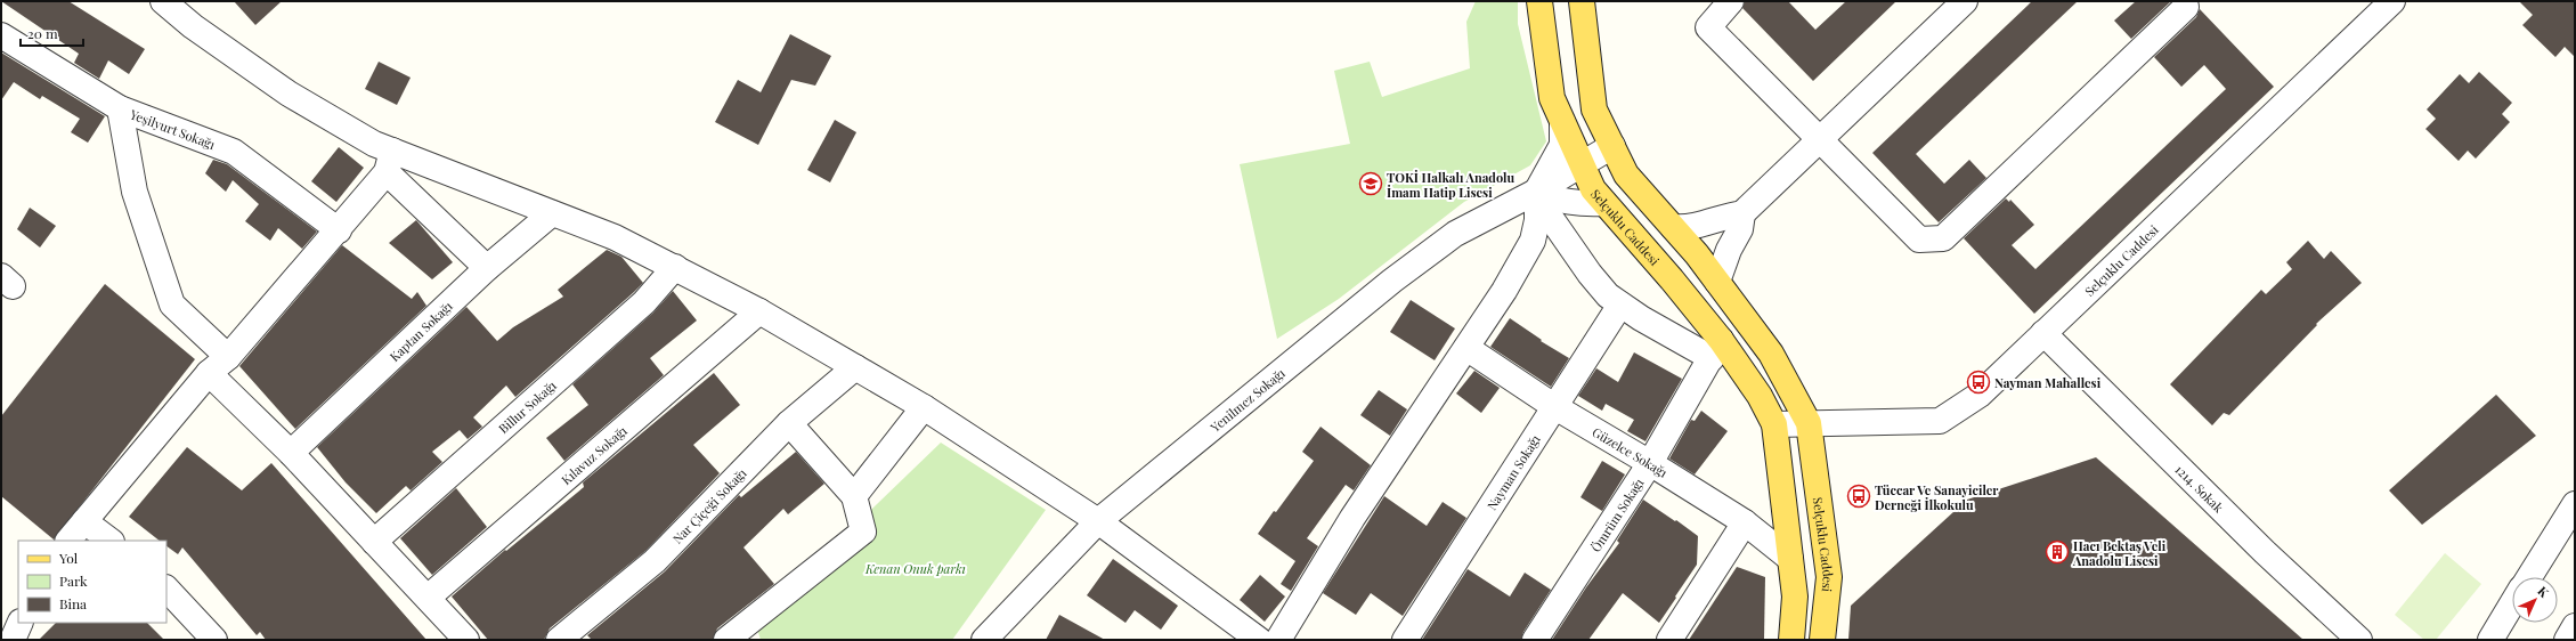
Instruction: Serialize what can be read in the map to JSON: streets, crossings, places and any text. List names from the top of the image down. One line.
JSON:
{"streets":{"main road":["Selçuklu Caddesi"],"street":["Yeşilyurt Sokağı","Kaptan Sokağı","Yenilmez Sokağı","Billur Sokağı","Güzelce Sokağı","Kılavuz Sokağı","Nayman Sokağı","1214. Sokak","Nar Çiçeği Sokağı","Ömrüm Sokağı"]},"crossings":[["Selçuklu Caddesi","Yenilmez Sokağı"],["Selçuklu Caddesi","Güzelce Sokağı"],["Selçuklu Caddesi","1214. Sokak"],["Selçuklu Caddesi","Ömrüm Sokağı"],["Güzelce Sokağı","Nayman Sokağı"],["Güzelce Sokağı","Ömrüm Sokağı"]],"parks":["Kenan Onuk parkı"],"places":{"school or university":["TOKİ Halkalı Anadolu İmam Hatip Lisesi"],"bus stop":["Nayman Mahallesi","Tüccar Ve Sanayiciler Derneği İlkokulu"],"building":["Hacı Bektaş Veli Anadolu Lisesi"]},"legend":["Yol","Park","Bina"],"scale_bar":"20 m","north":"top right"}
